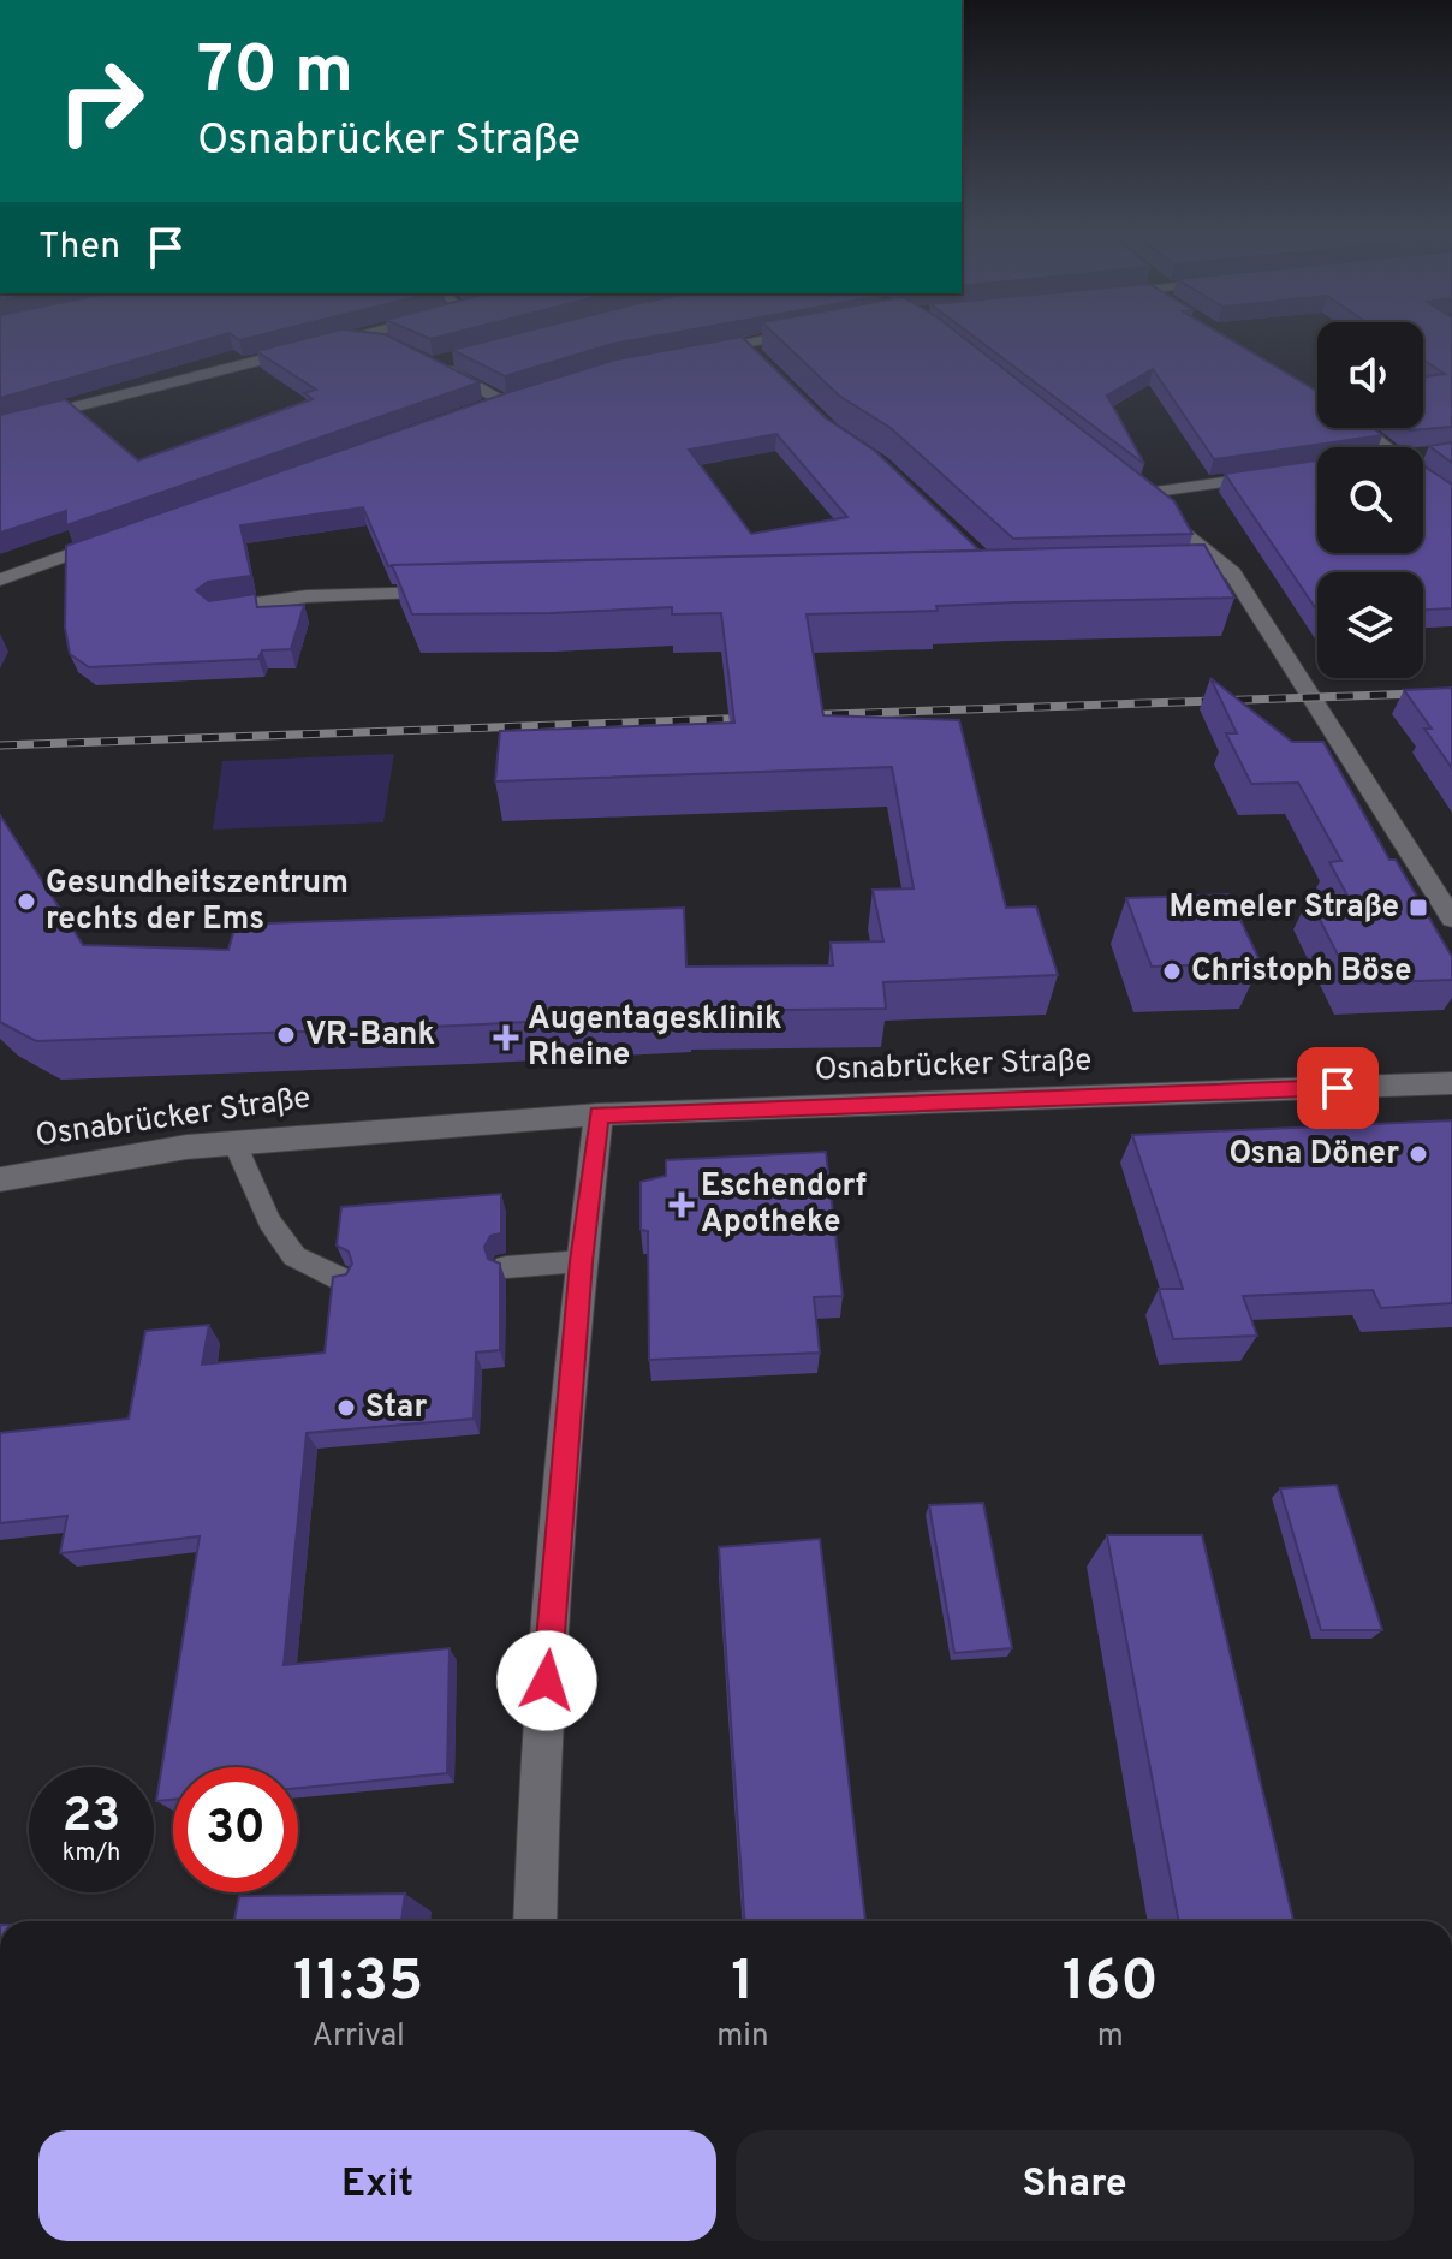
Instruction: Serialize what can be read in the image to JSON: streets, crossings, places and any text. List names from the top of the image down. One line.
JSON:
{"streets":{"street":["Osnabrücker Straße"]},"places":{"other":["Gesundheitszentrum rechts der Ems","Christoph Böse","VR-Bank","Osna Döner","Star"],"transit":["Memeler Straße"],"health":["Augentagesklinik Rheine","Eschendorf Apotheke"]},"page":{"turn":["70 m","Osnabrücker Straße"],"then":"Then","speed":"23 km/h","limit":"30","eta":["11:35","Arrival","1","min","160","m"],"buttons":["Exit","Share"]}}
